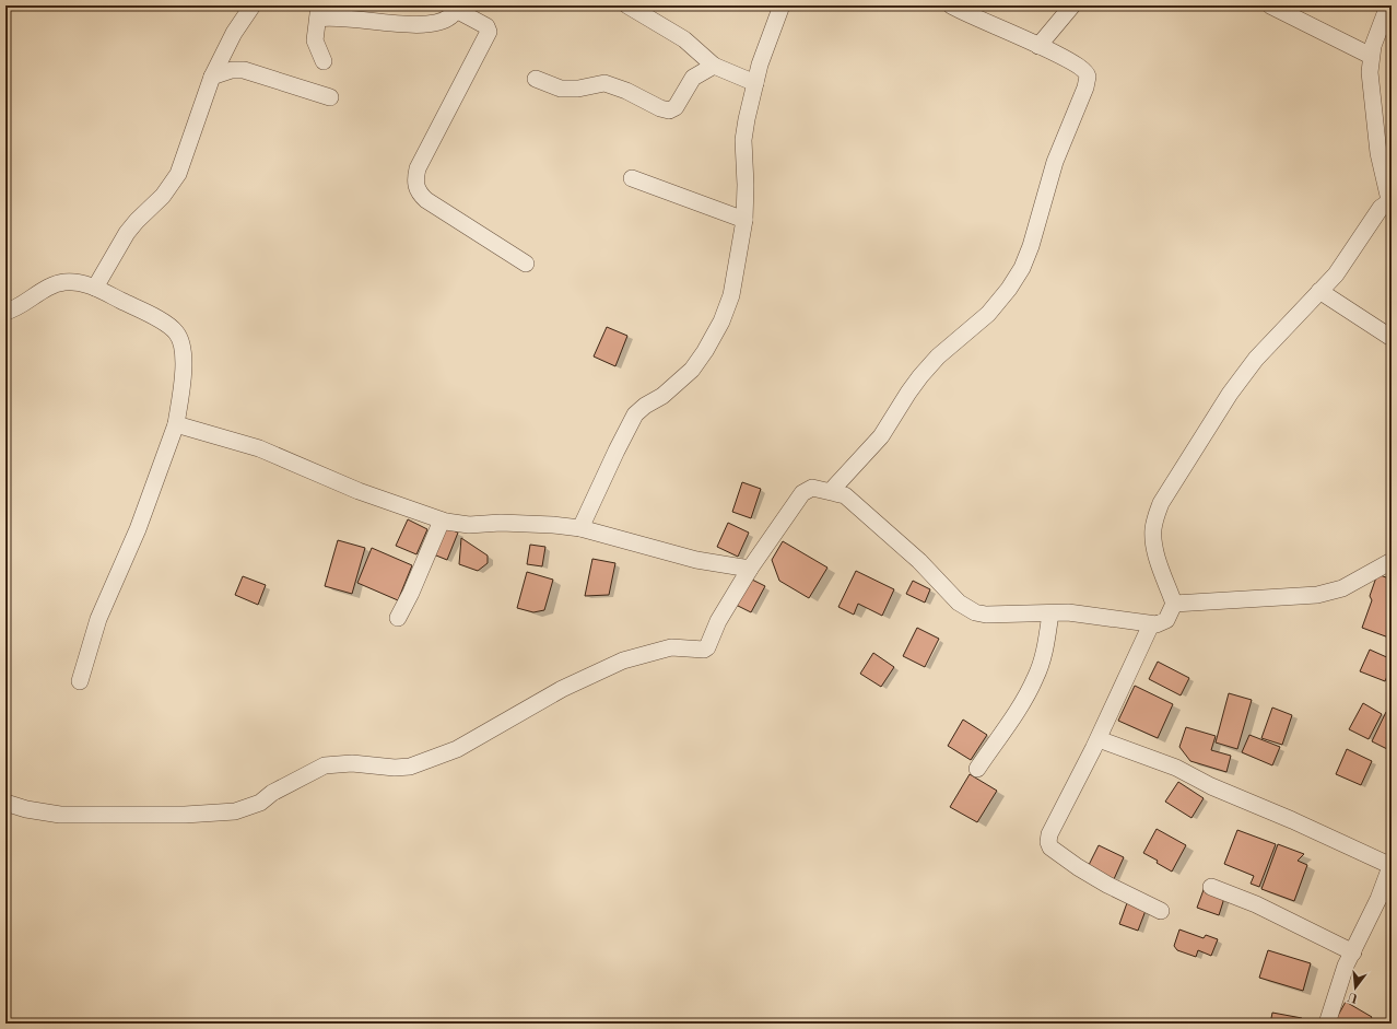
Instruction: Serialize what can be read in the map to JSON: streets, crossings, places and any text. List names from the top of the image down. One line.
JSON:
{"north":"bottom"}
